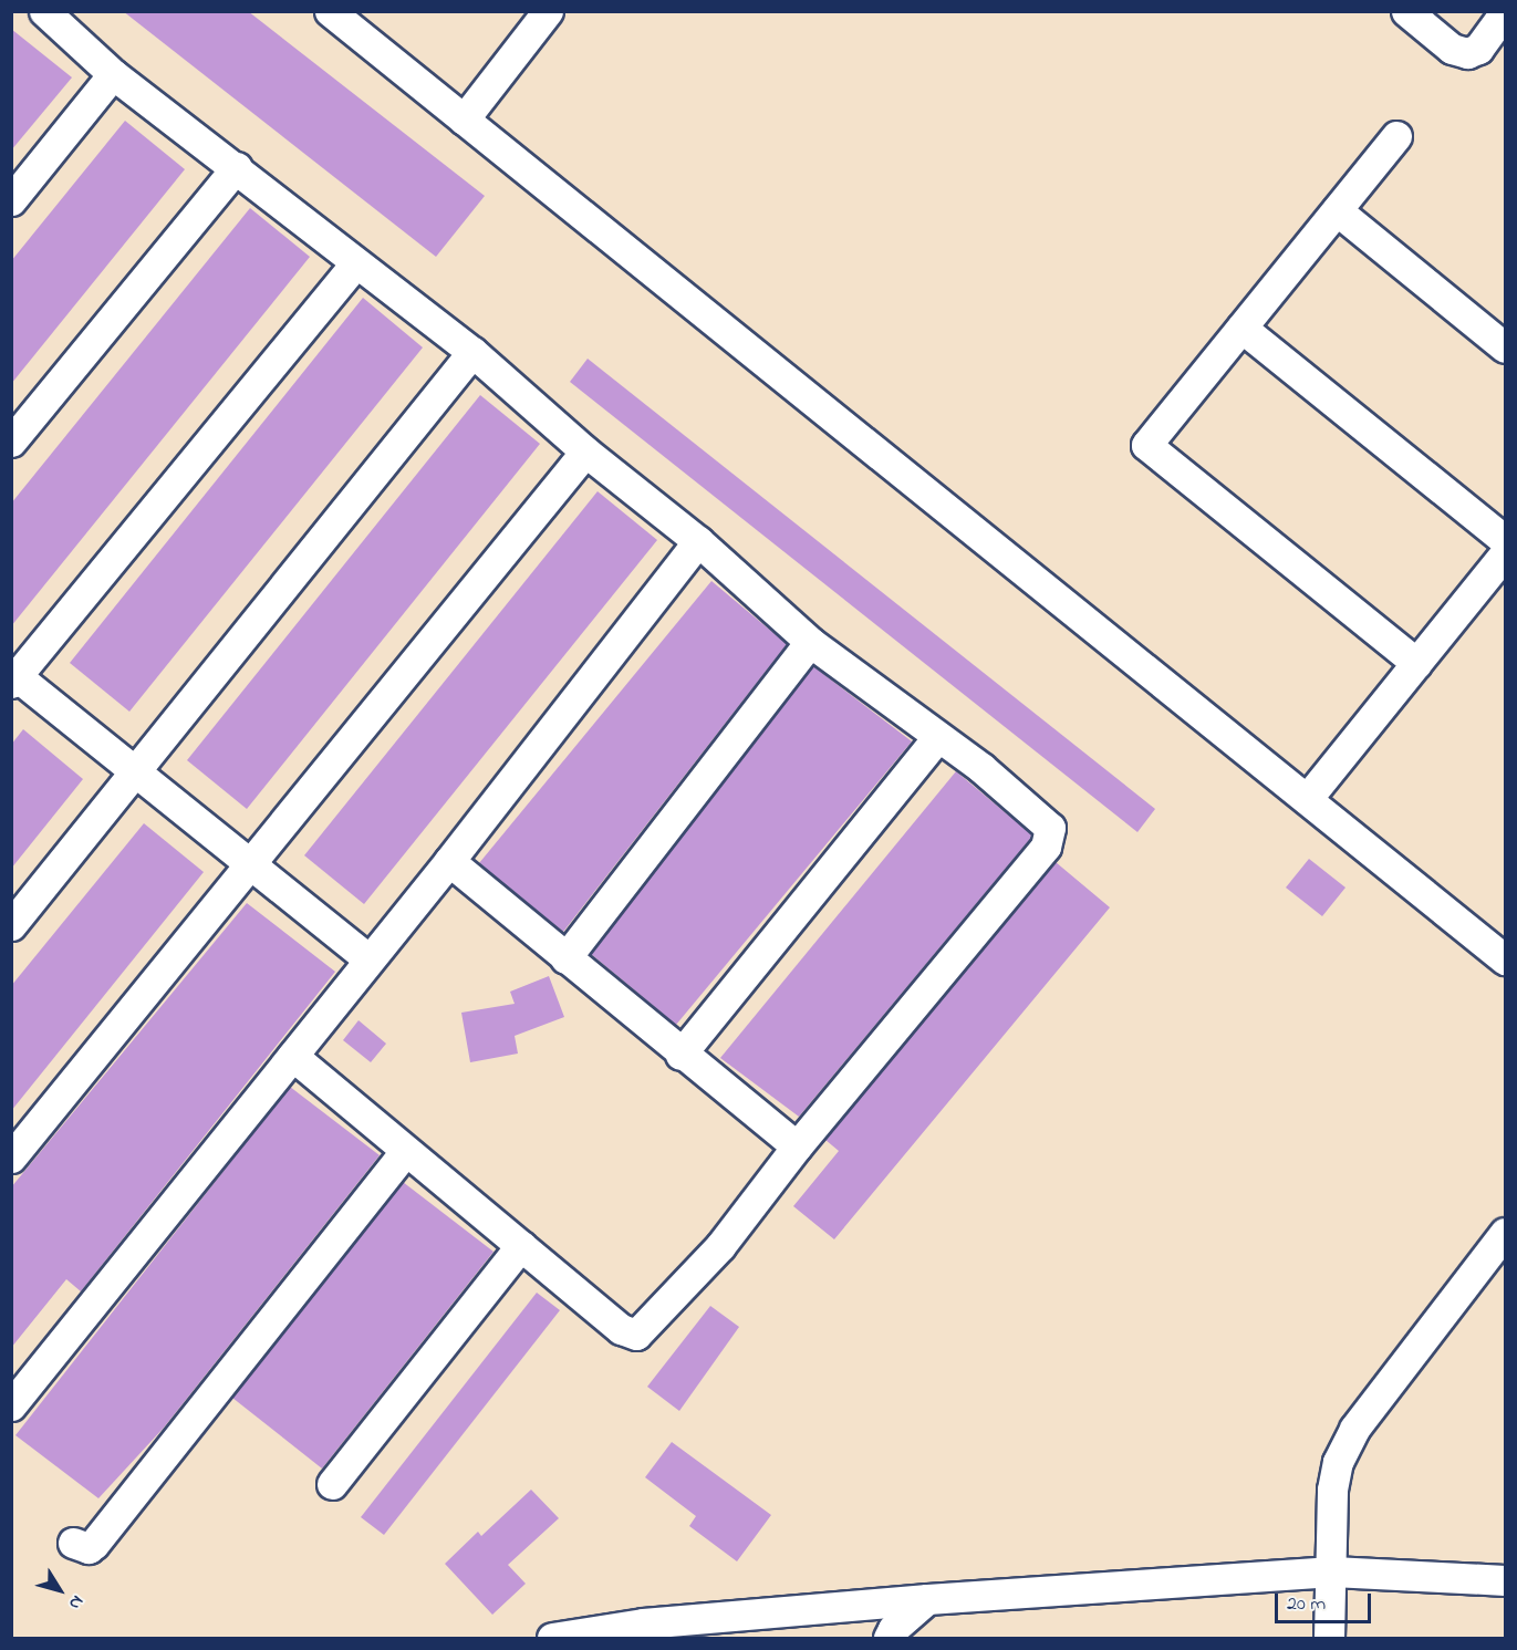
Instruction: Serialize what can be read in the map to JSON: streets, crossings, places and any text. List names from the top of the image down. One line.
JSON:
{"scale_bar":"20 m","north":"bottom right"}
